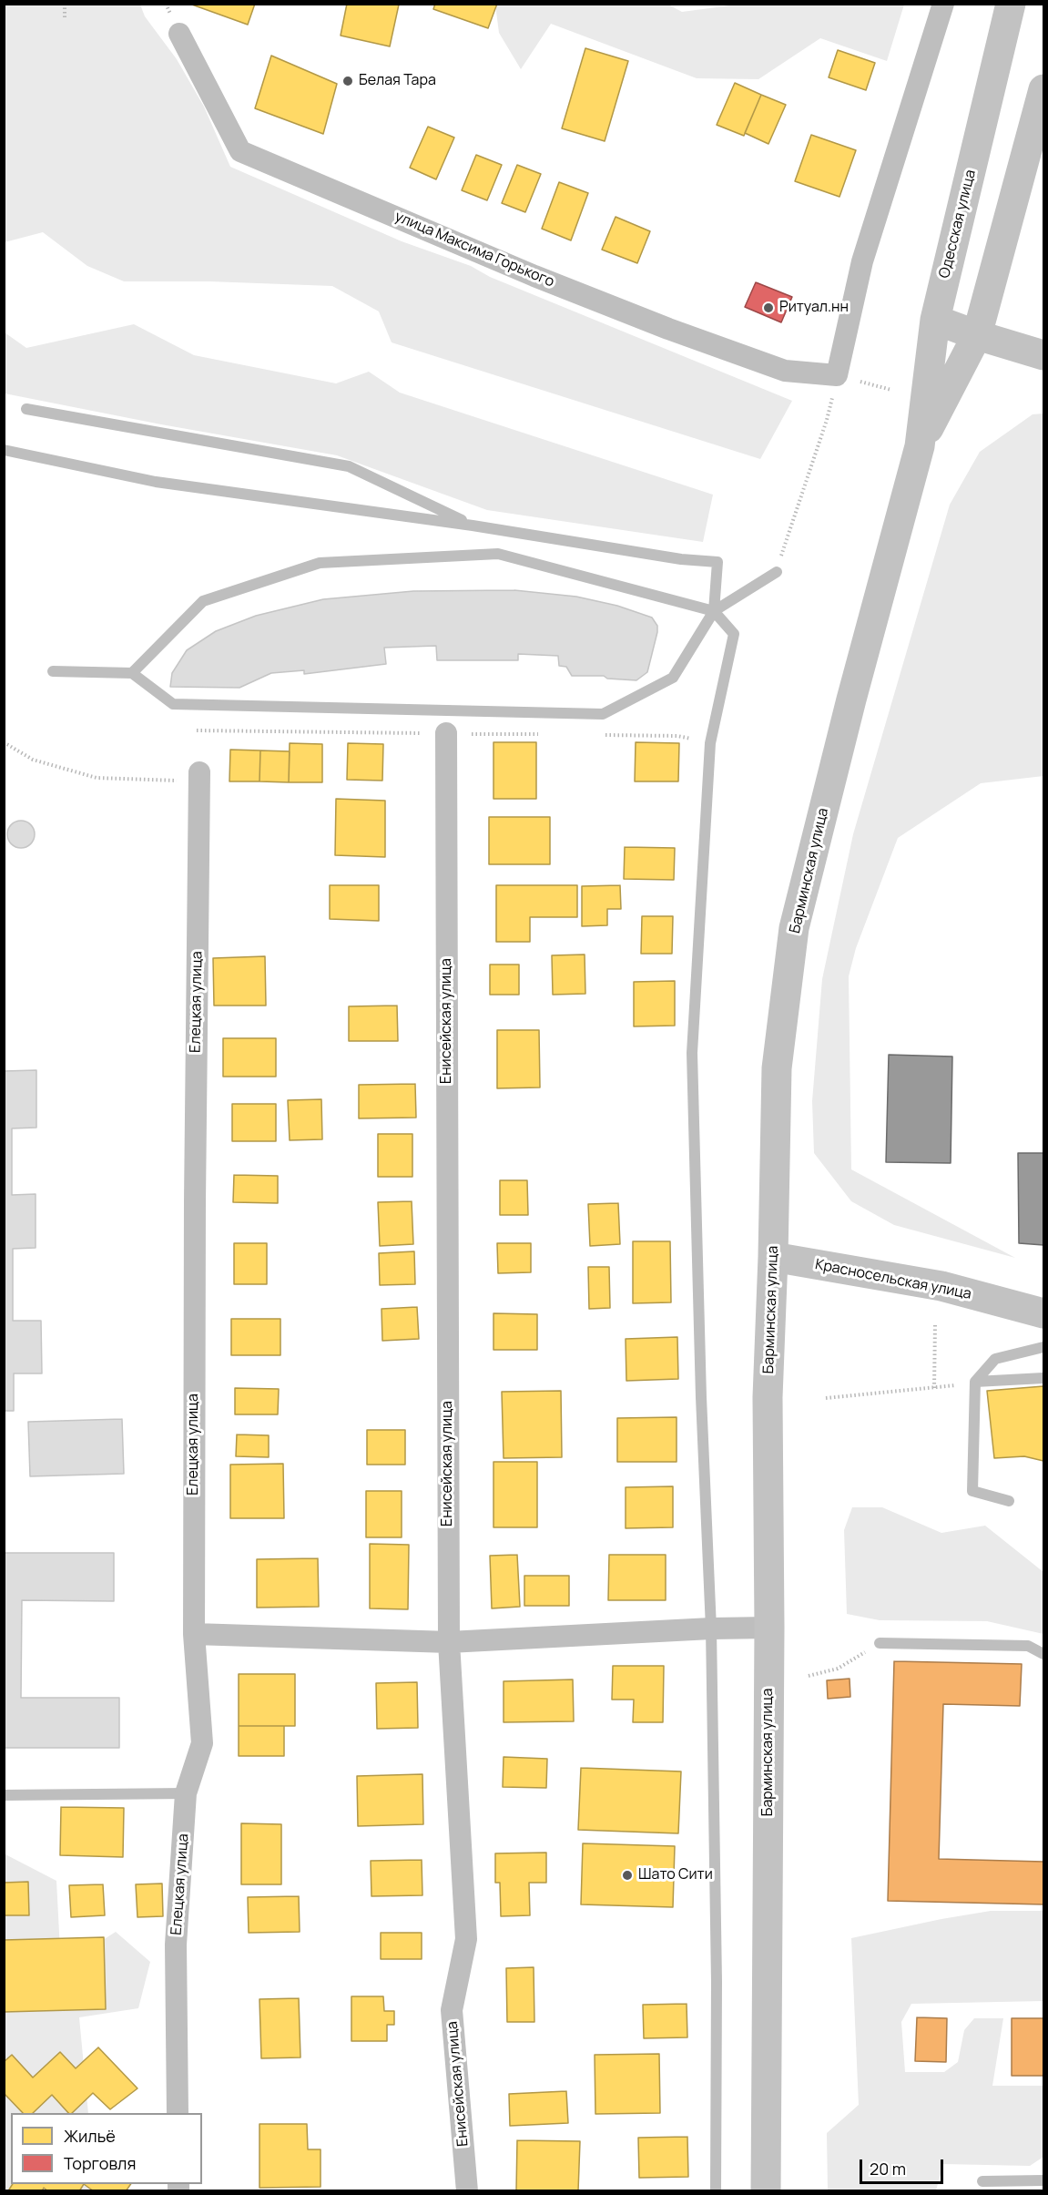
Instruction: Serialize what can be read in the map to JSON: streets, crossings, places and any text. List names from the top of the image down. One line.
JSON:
{"streets":{"main road":["Одесская улица","Барминская улица","Красносельская улица"],"street":["улица Максима Горького","Елецкая улица","Енисейская улица"]},"crossings":[["Одесская улица","Барминская улица"],["Барминская улица","Красносельская улица"]],"places":["Белая Тара","Ритуал.нн","Шато Сити"],"legend":["Жильё","Торговля"],"scale_bar":"20 m"}
